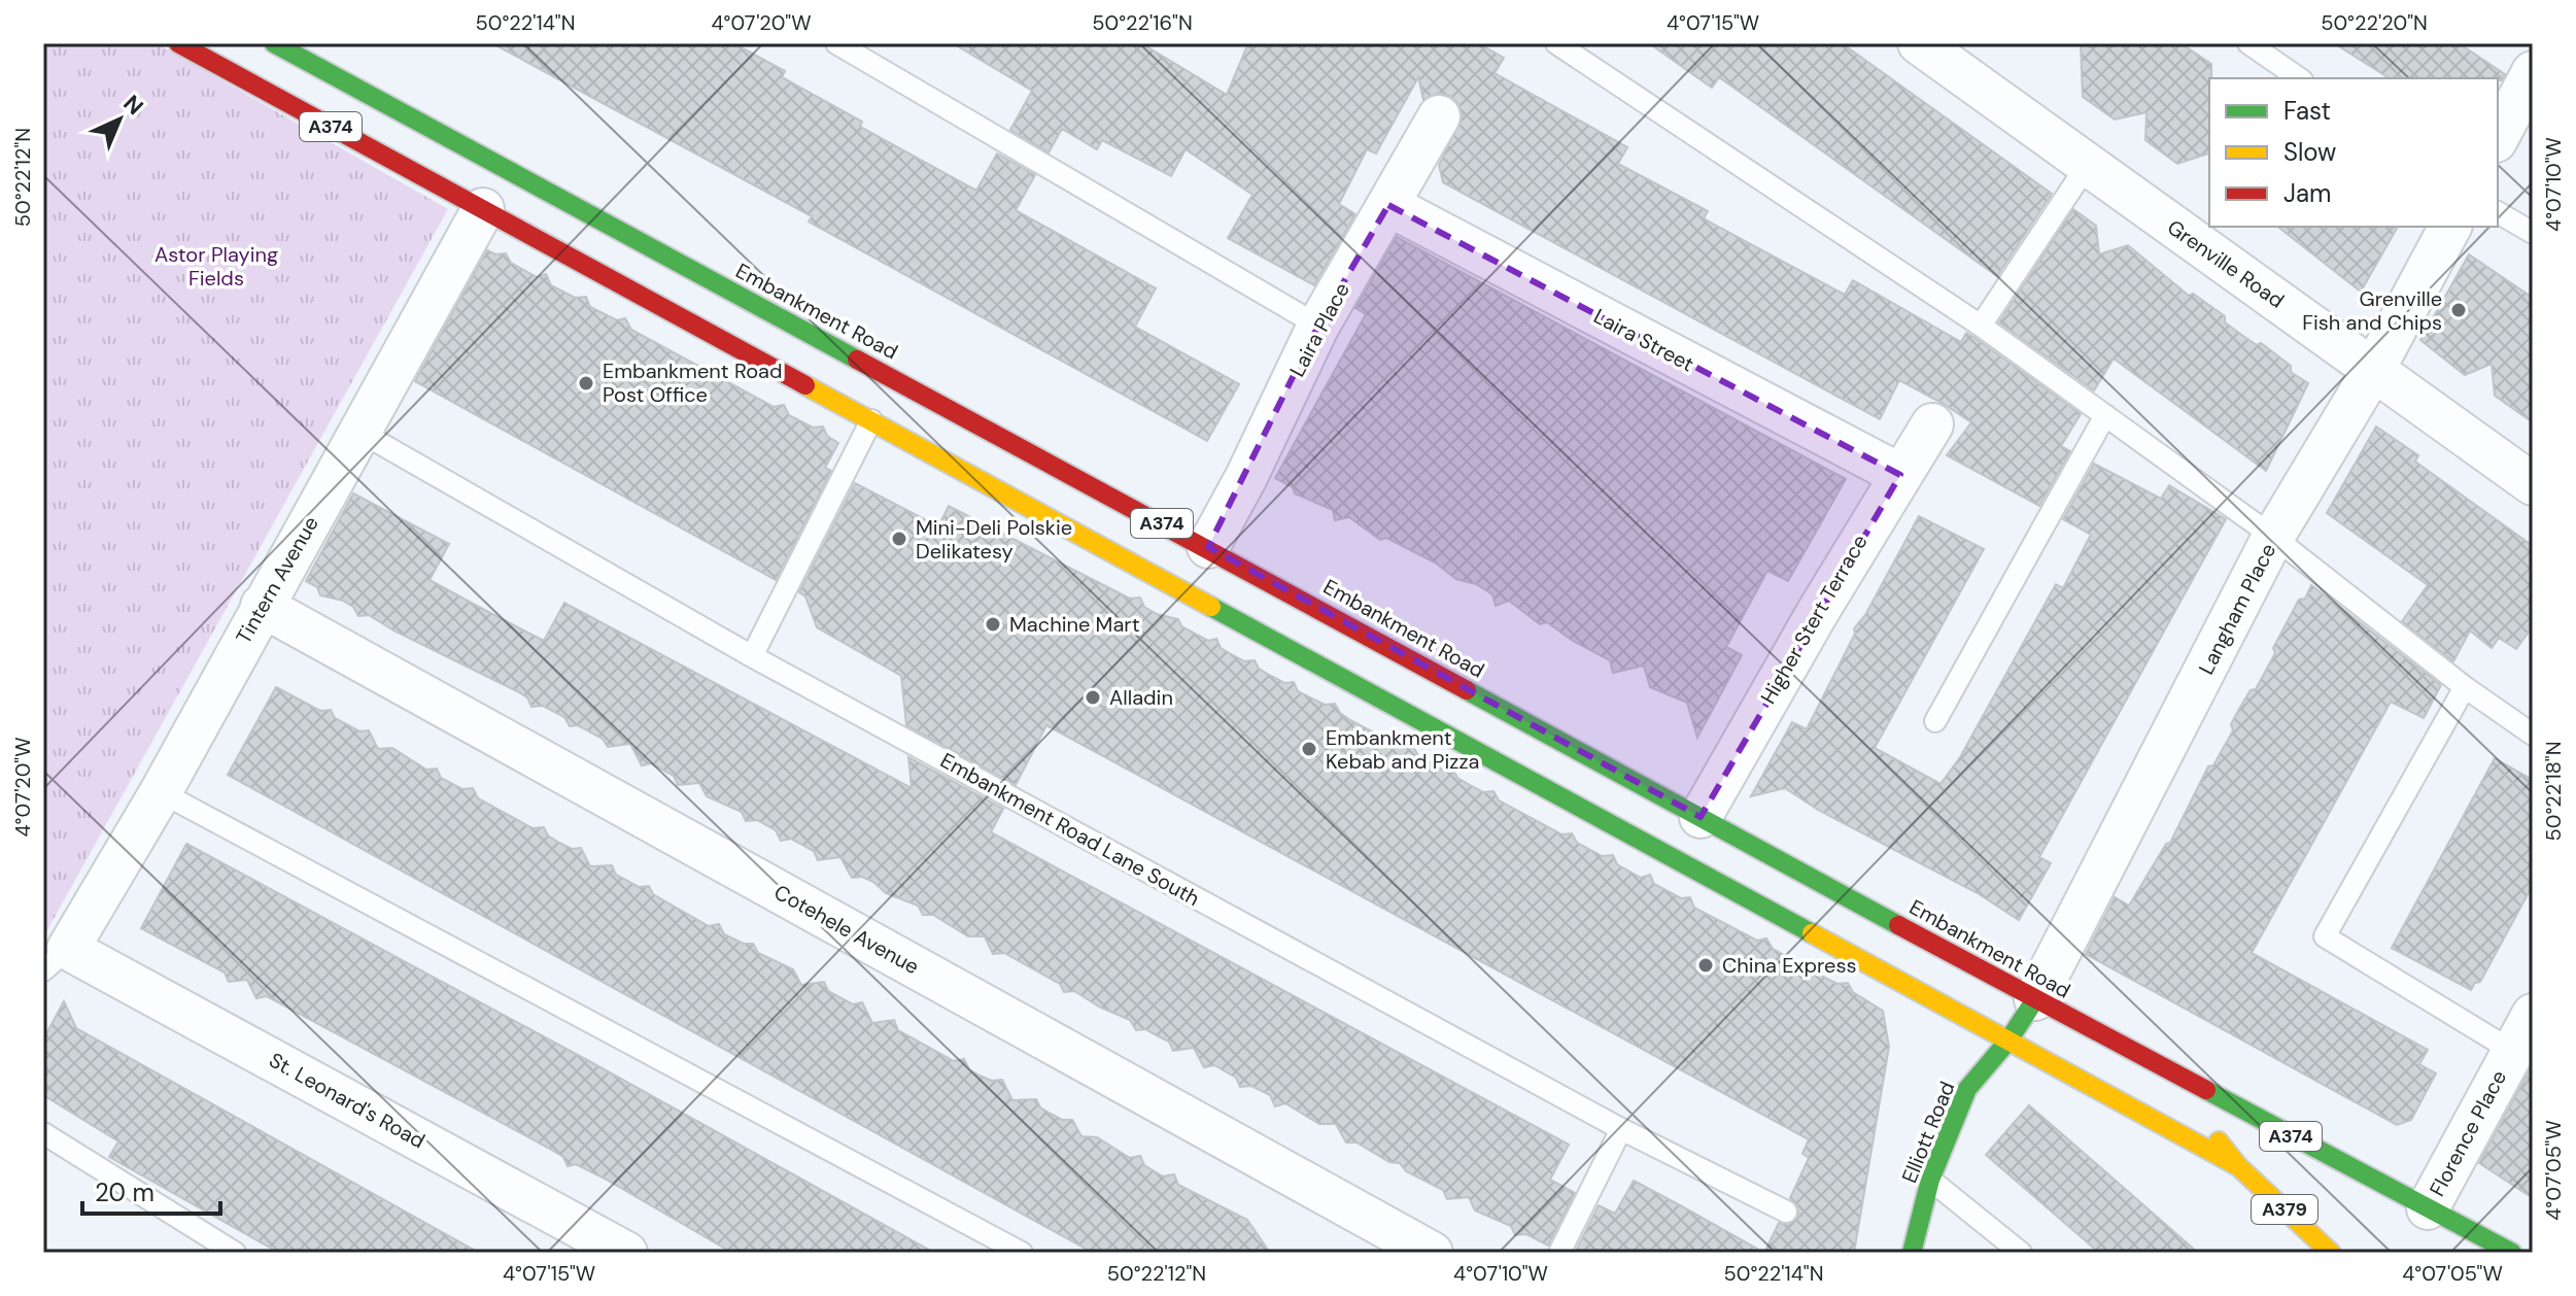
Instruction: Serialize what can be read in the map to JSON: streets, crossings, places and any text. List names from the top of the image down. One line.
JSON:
{"streets":{"main road":["A374","Embankment Road","Elliott Road","A379"],"street":["Grenville Road","Laira Place","Laira Street","Tintern Avenue","Langham Place","Higher Stert Terrace","Cotehele Avenue","St. Leonard's Road","Florence Place"],"lane":["Embankment Road Lane South"]},"crossings":[["A374","Embankment Road"],["A374","Tintern Avenue"],["A374","Elliott Road"],["A374","A379"],["Grenville Road","Langham Place"],["Embankment Road","Laira Place"],["Embankment Road","Langham Place"],["Embankment Road","Higher Stert Terrace"],["Embankment Road","Elliott Road"],["Embankment Road","Florence Place"],["Laira Place","Laira Street"],["Laira Street","Higher Stert Terrace"],["Tintern Avenue","Embankment Road Lane South"],["Tintern Avenue","Cotehele Avenue"],["Tintern Avenue","St. Leonard's Road"],["Langham Place","Elliott Road"]],"parks":["Astor Playing Fields"],"places":["Grenville Fish and Chips","Embankment Road Post Office","Mini-Deli Polskie Delikatesy","Machine Mart","Alladin","Embankment Kebab and Pizza","China Express"],"legend":["Fast","Slow","Jam"],"scale_bar":"20 m","north":"top right","coordinates":["50°22'14\"N","4°07'20\"W","50°22'16\"N","4°07'15\"W","50°22'20\"N","50°22'12\"N","4°07'10\"W","50°22'18\"N","4°07'05\"W"]}
